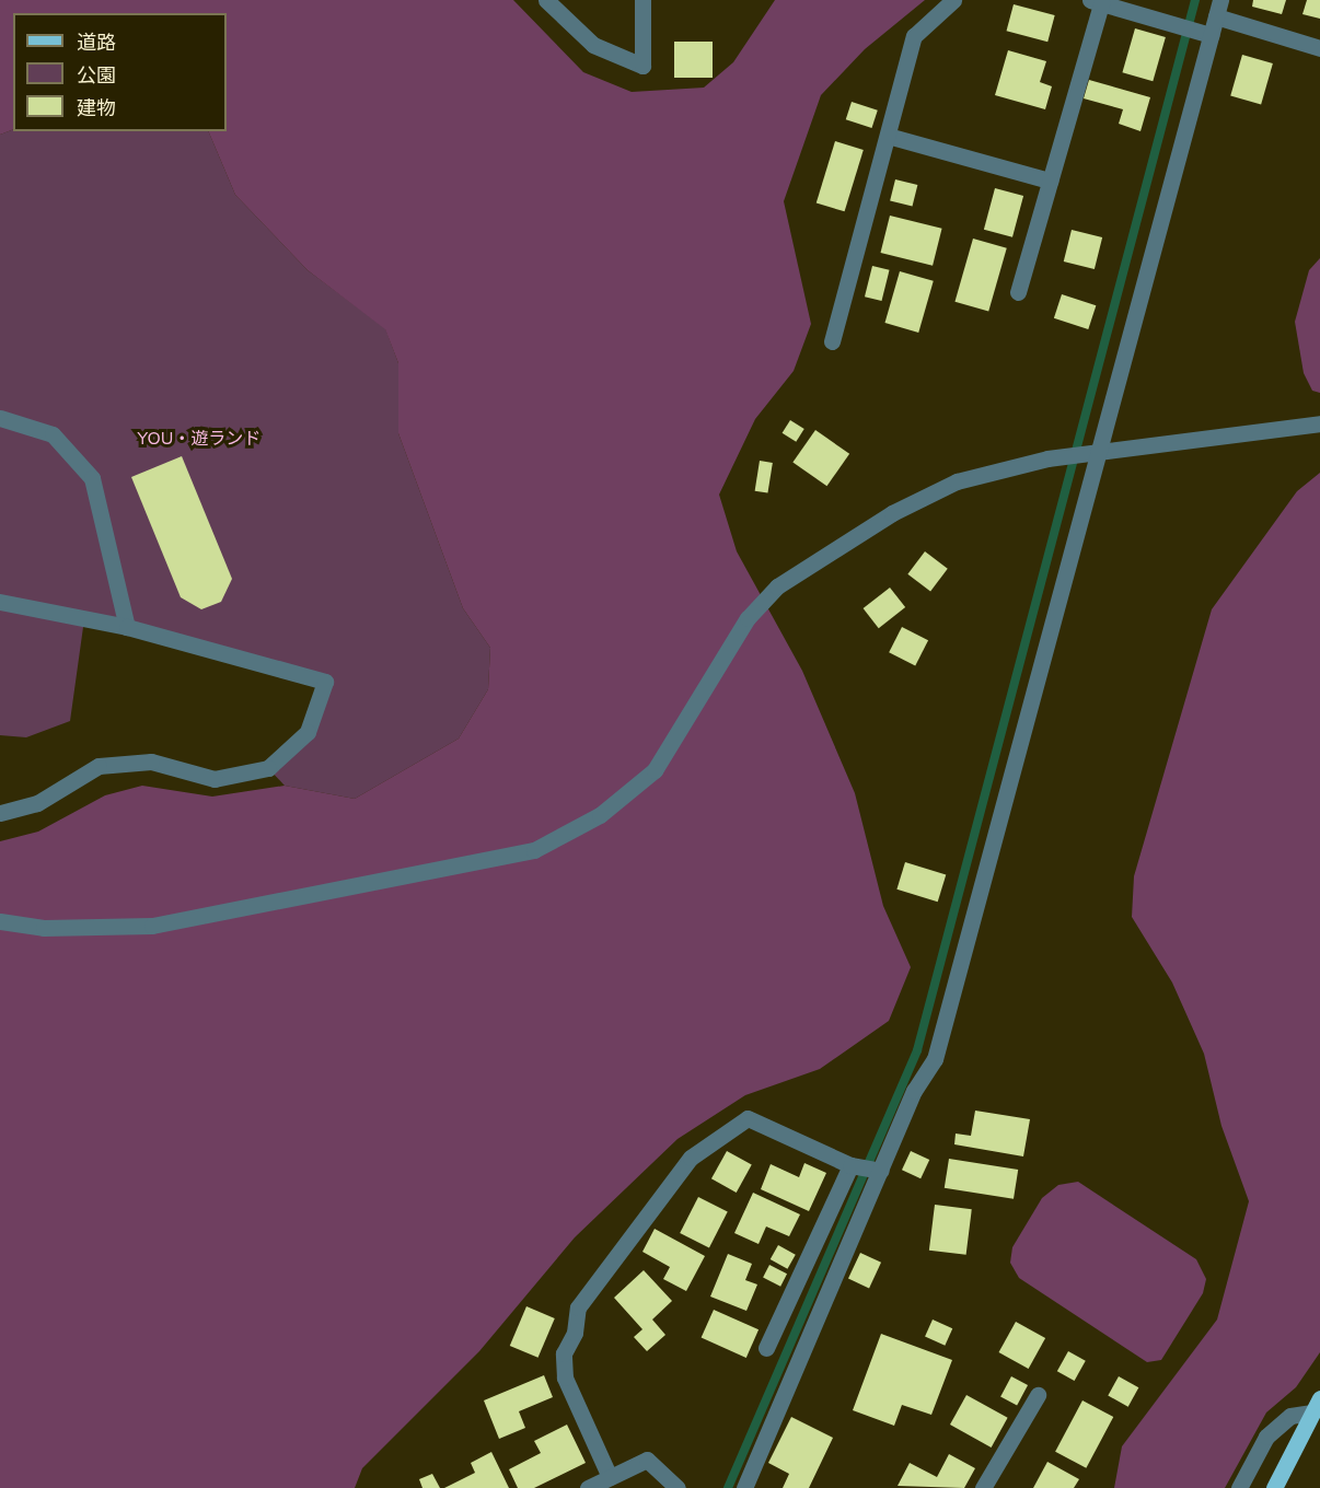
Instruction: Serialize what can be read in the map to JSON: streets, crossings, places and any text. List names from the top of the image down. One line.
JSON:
{"parks":["YOU・遊ランド"],"legend":["道路","公園","建物"]}
